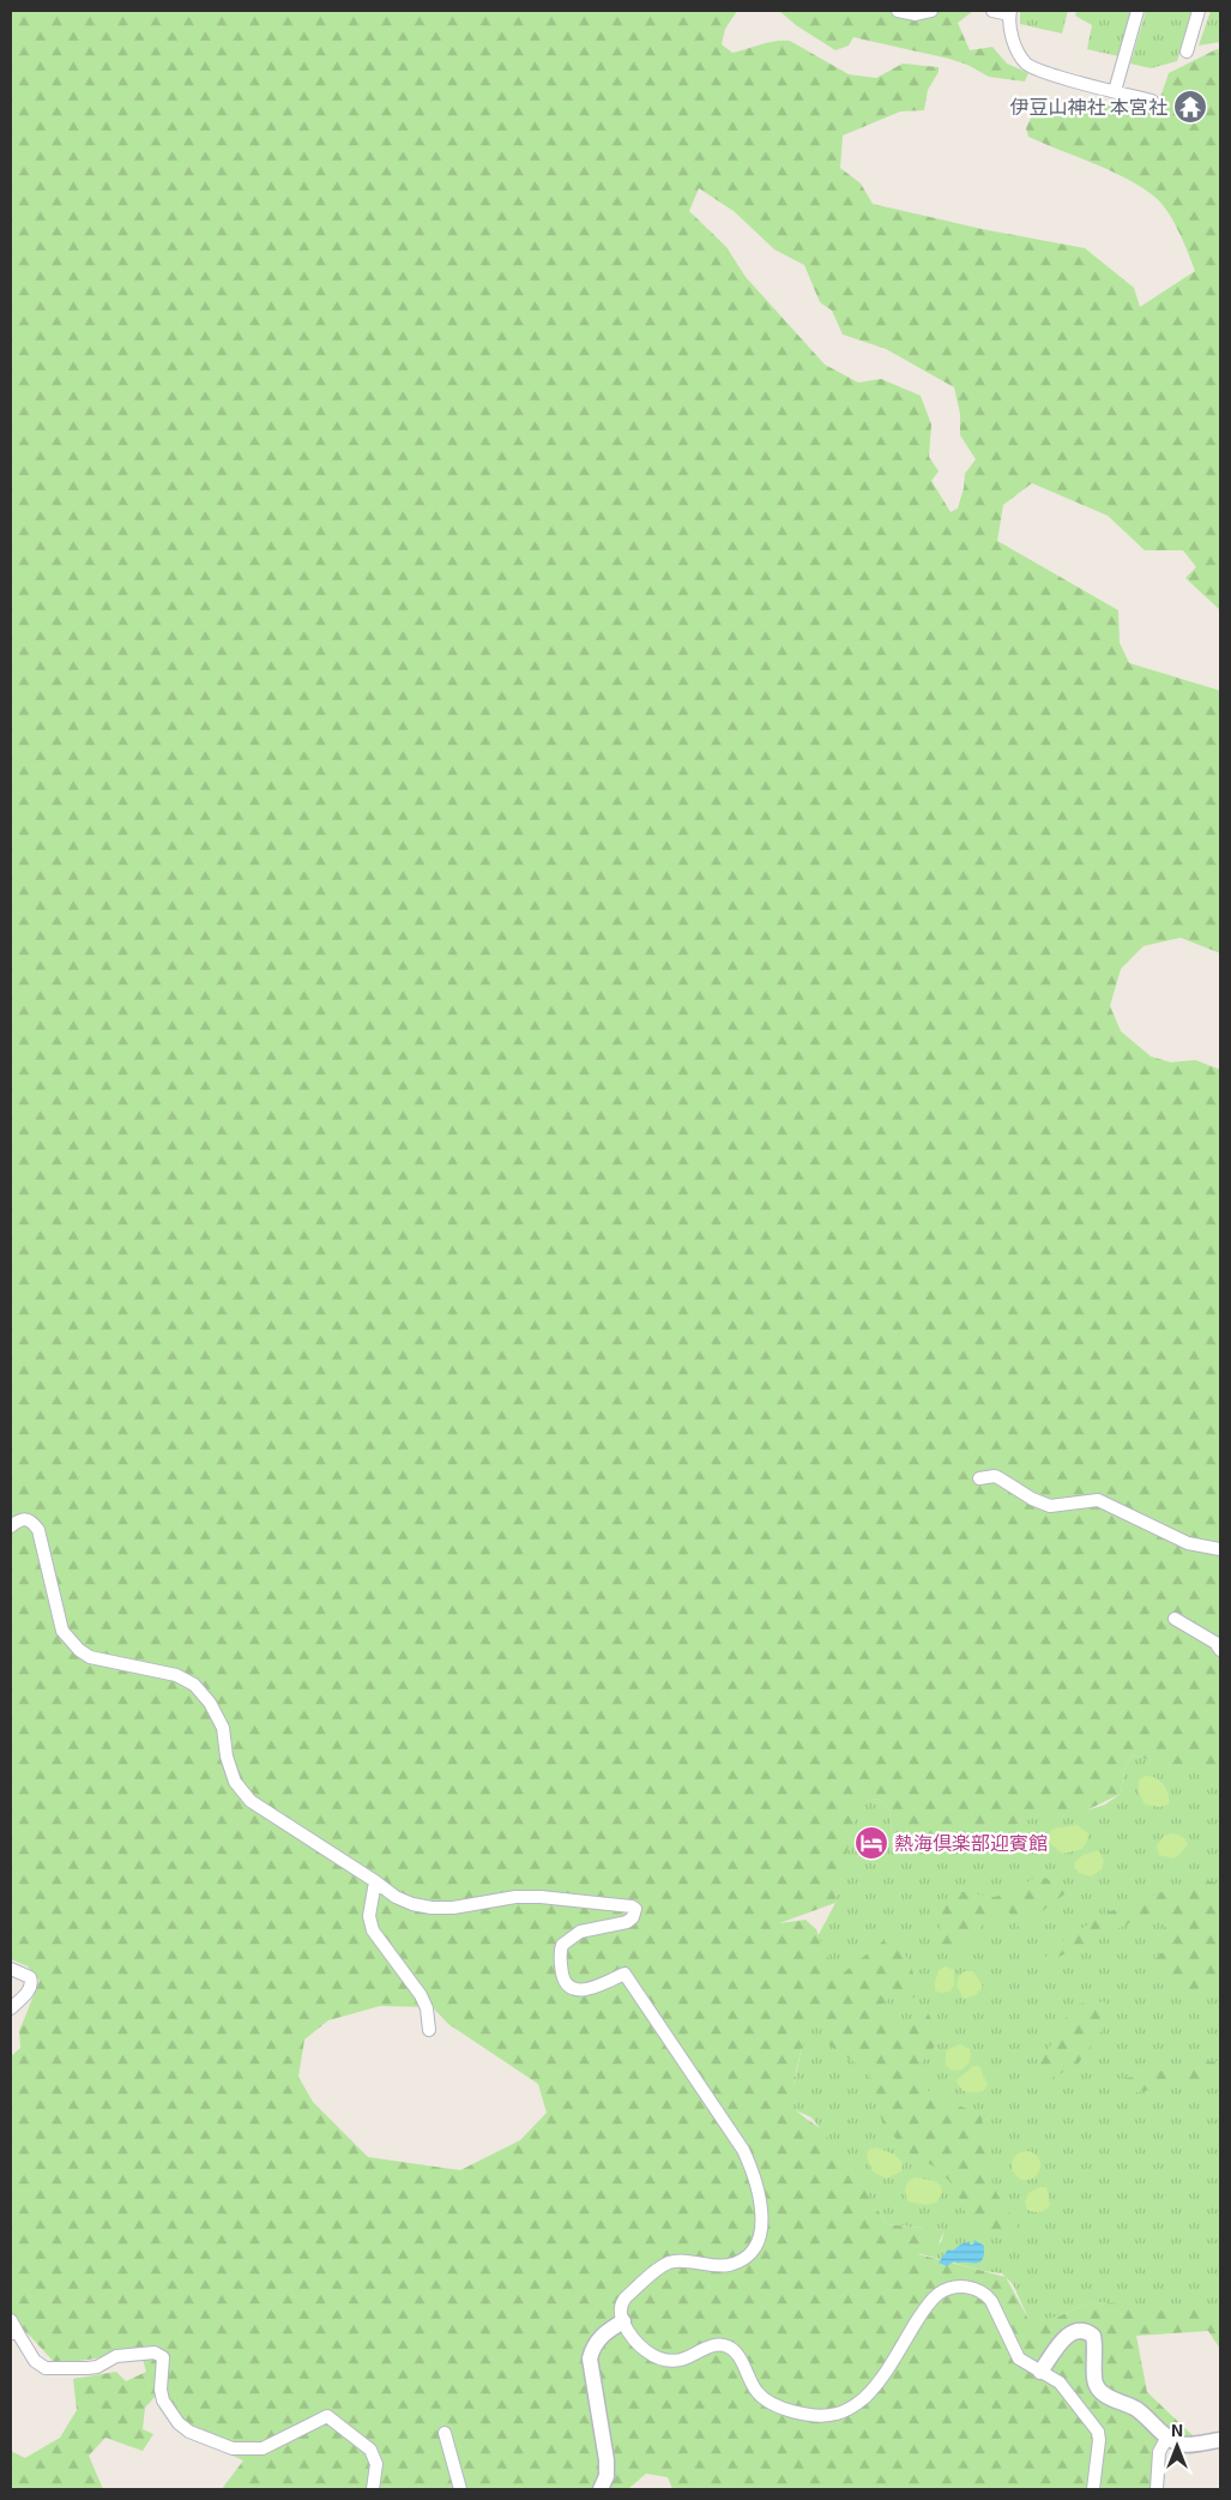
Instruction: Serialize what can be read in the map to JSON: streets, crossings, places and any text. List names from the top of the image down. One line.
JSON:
{"places":{"temple":["伊豆山神社 本宮社"],"hotel":["熱海倶楽部迎賓館"]},"north":"top"}
